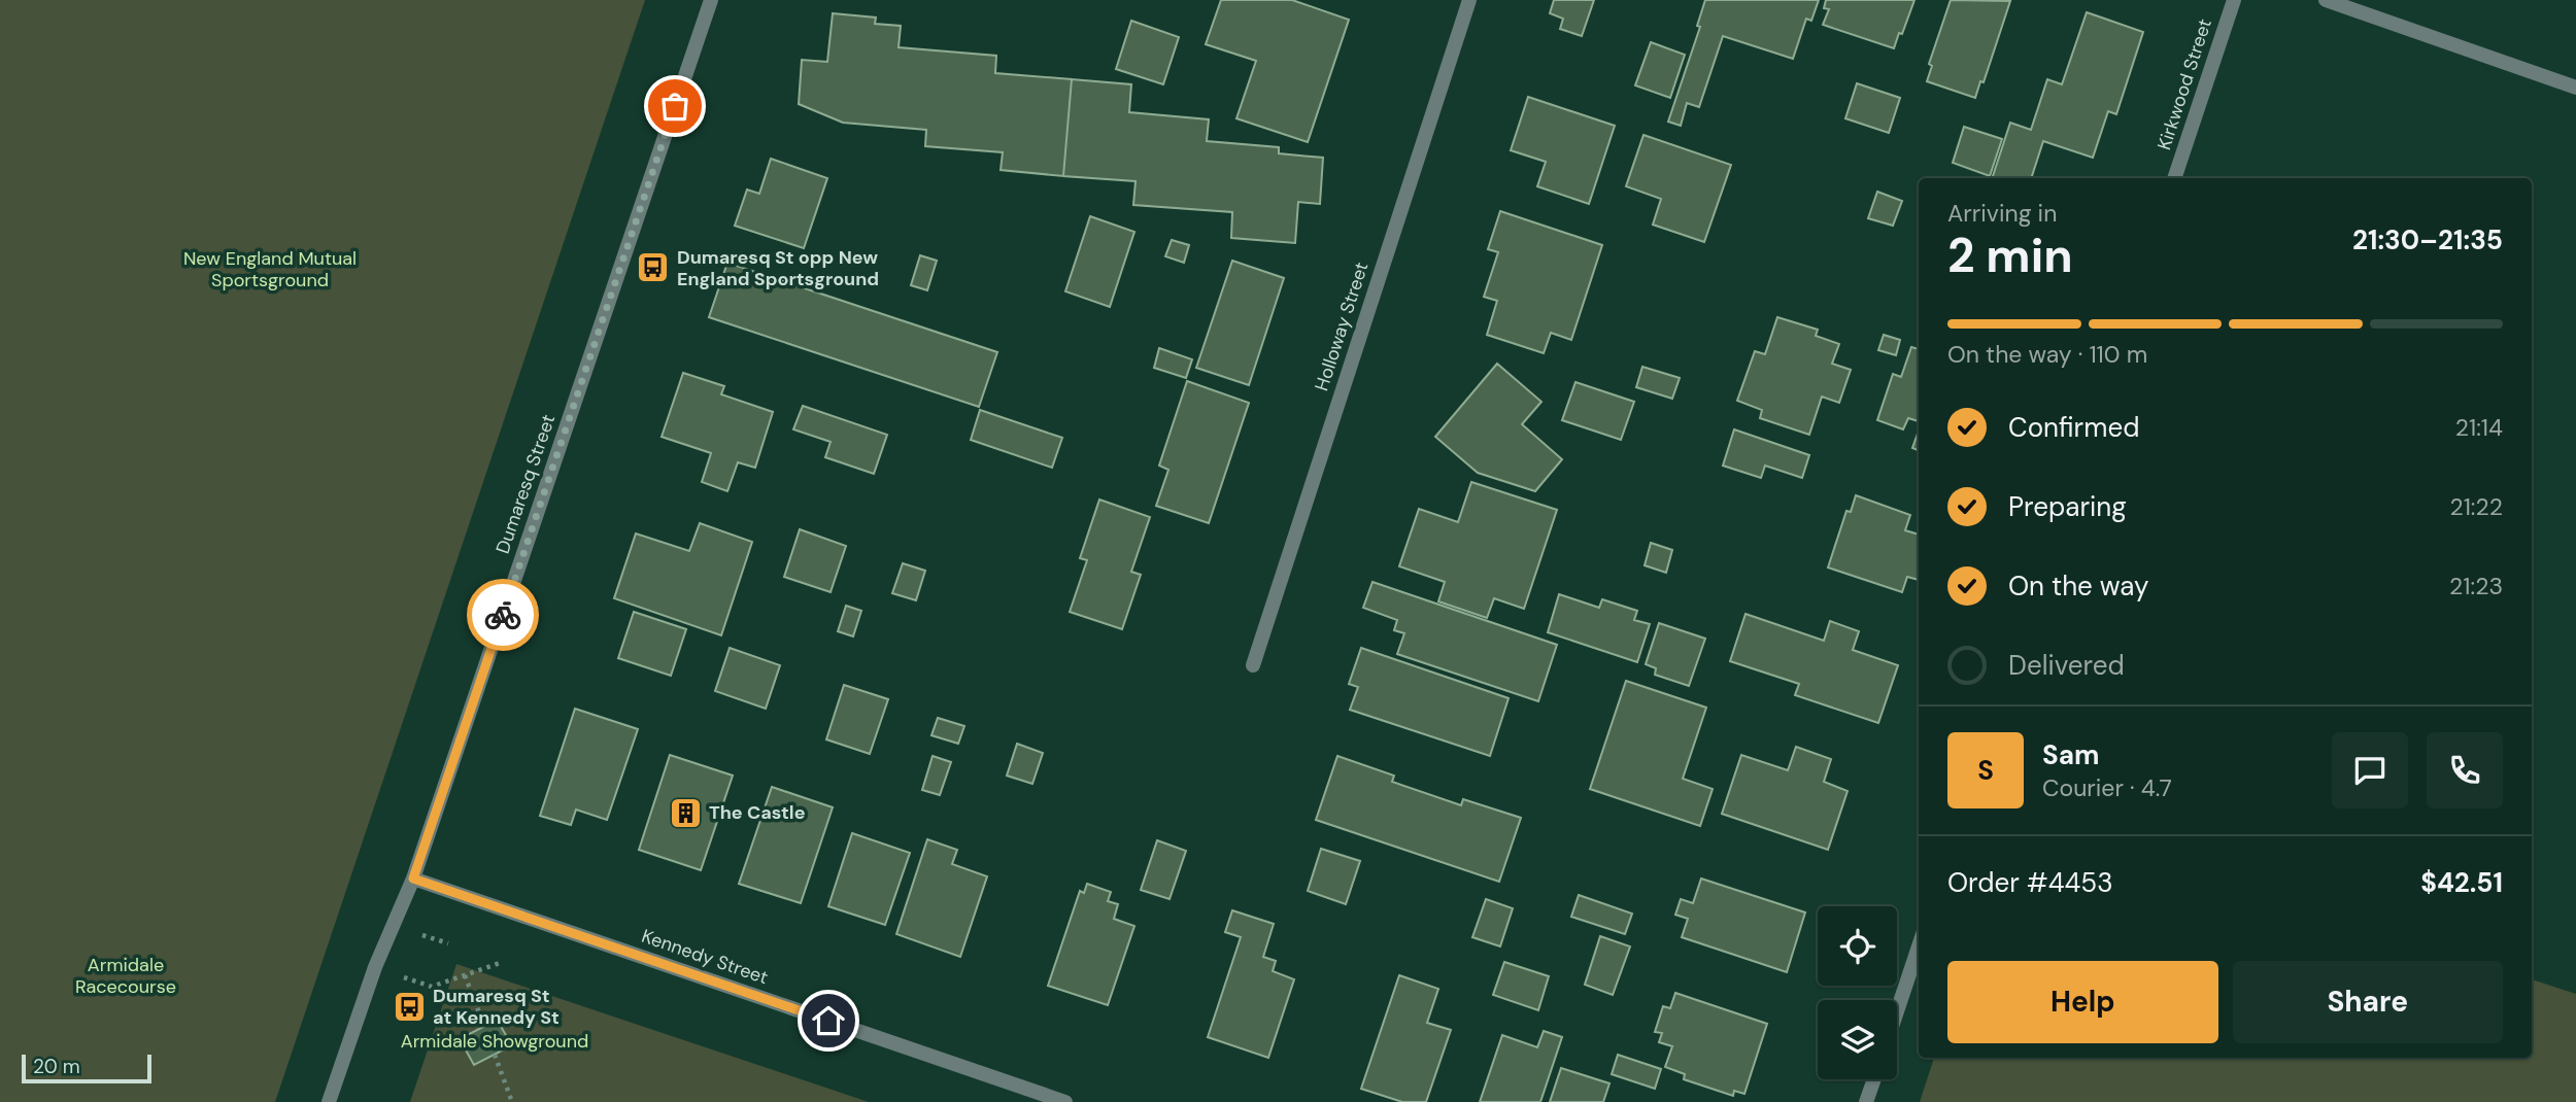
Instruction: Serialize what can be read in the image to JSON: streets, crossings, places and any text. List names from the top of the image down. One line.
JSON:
{"streets":{"street":["Kirkwood Street","Holloway Street","Dumaresq Street","Kennedy Street"]},"crossings":[["Dumaresq Street","Kennedy Street"]],"parks":["New England Mutual Sportsground","Armidale Racecourse","Armidale Showground"],"places":{"bus stop":["Dumaresq St opp New England Sportsground","Dumaresq St at Kennedy St"],"building":["The Castle"]},"scale_bar":"20 m","page":{"heading":["2 min","Arriving in","21:30–21:35"],"panel":["Sam","Courier · 4.7","Order #4453","$42.51"],"bar":"On the way · 110 m","list":[["Confirmed","21:14"],["Preparing","21:22"],["On the way","21:23"],"Delivered"],"round":"S","buttons":["Help","Share"],"scale":"20 m"}}
